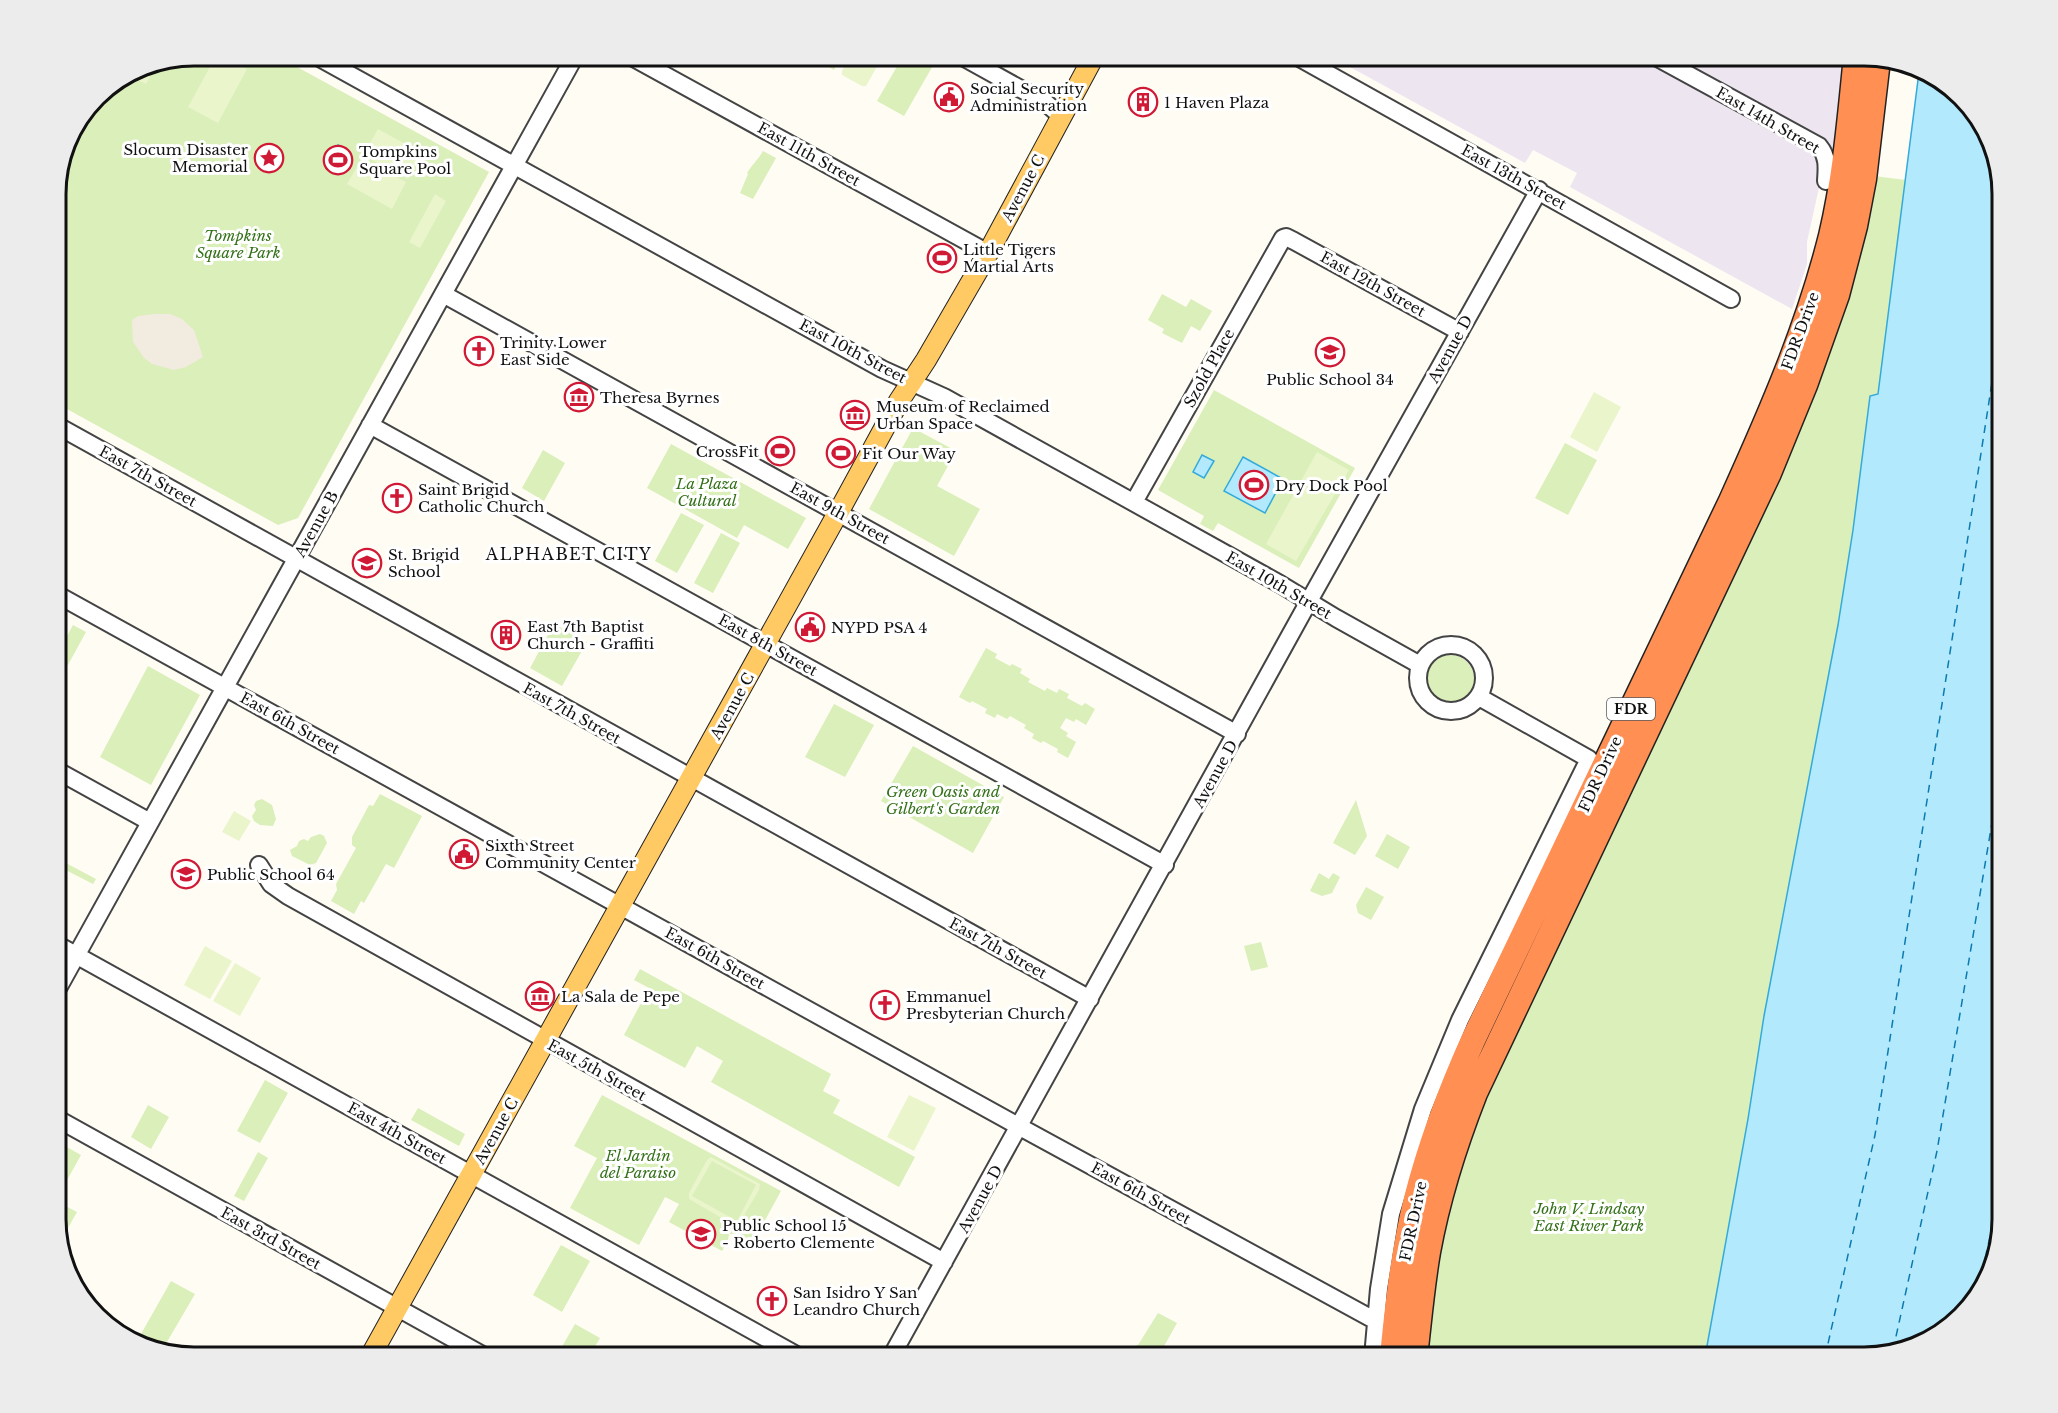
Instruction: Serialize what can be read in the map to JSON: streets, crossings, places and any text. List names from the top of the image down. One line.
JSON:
{"streets":{"highway":["FDR Drive","FDR"],"main road":["Avenue C"],"street":["East 14th Street","East 11th Street","East 13th Street","East 12th Street","Avenue D","East 10th Street","Szold Place","East 7th Street","East 9th Street","Avenue B","East 8th Street","East 6th Street","East 5th Street","East 4th Street","East 3rd Street"]},"crossings":[["East 11th Street","Avenue C"],["East 13th Street","Avenue D"],["Avenue C","East 10th Street"],["Avenue C","East 7th Street"],["Avenue C","East 9th Street"],["Avenue C","East 8th Street"],["Avenue C","East 6th Street"],["Avenue C","East 5th Street"],["Avenue C","East 4th Street"],["Avenue C","East 3rd Street"],["East 12th Street","Avenue D"],["East 12th Street","Szold Place"],["FDR Drive","East 10th Street"],["FDR Drive","East 6th Street"],["Avenue D","East 10th Street"],["Avenue D","East 7th Street"],["Avenue D","East 9th Street"],["Avenue D","East 8th Street"],["Avenue D","East 6th Street"],["Avenue D","East 5th Street"],["East 10th Street","Szold Place"],["East 10th Street","Avenue B"],["East 7th Street","Avenue B"],["East 9th Street","Avenue B"],["Avenue B","East 8th Street"],["Avenue B","East 6th Street"],["Avenue B","East 4th Street"]],"districts":["ALPHABET CITY"],"parks":["Tompkins Square Park","La Plaza Cultural","Green Oasis and Gilbert's Garden","El Jardin del Paraiso","John V. Lindsay East River Park"],"places":{"public building":["Social Security Administration","NYPD PSA 4","Sixth Street Community Center"],"building":["1 Haven Plaza","East 7th Baptist Church - Graffiti"],"place":["Slocum Disaster Memorial"],"sports":["Tompkins Square Pool","Little Tigers Martial Arts","CrossFit","Fit Our Way","Dry Dock Pool"],"church":["Trinity Lower East Side","Saint Brigid Catholic Church","Emmanuel Presbyterian Church","San Isidro Y San Leandro Church"],"school or university":["Public School 34","St. Brigid School","Public School 64","Public School 15 - Roberto Clemente"],"museum":["Theresa Byrnes","Museum of Reclaimed Urban Space","La Sala de Pepe"]}}
